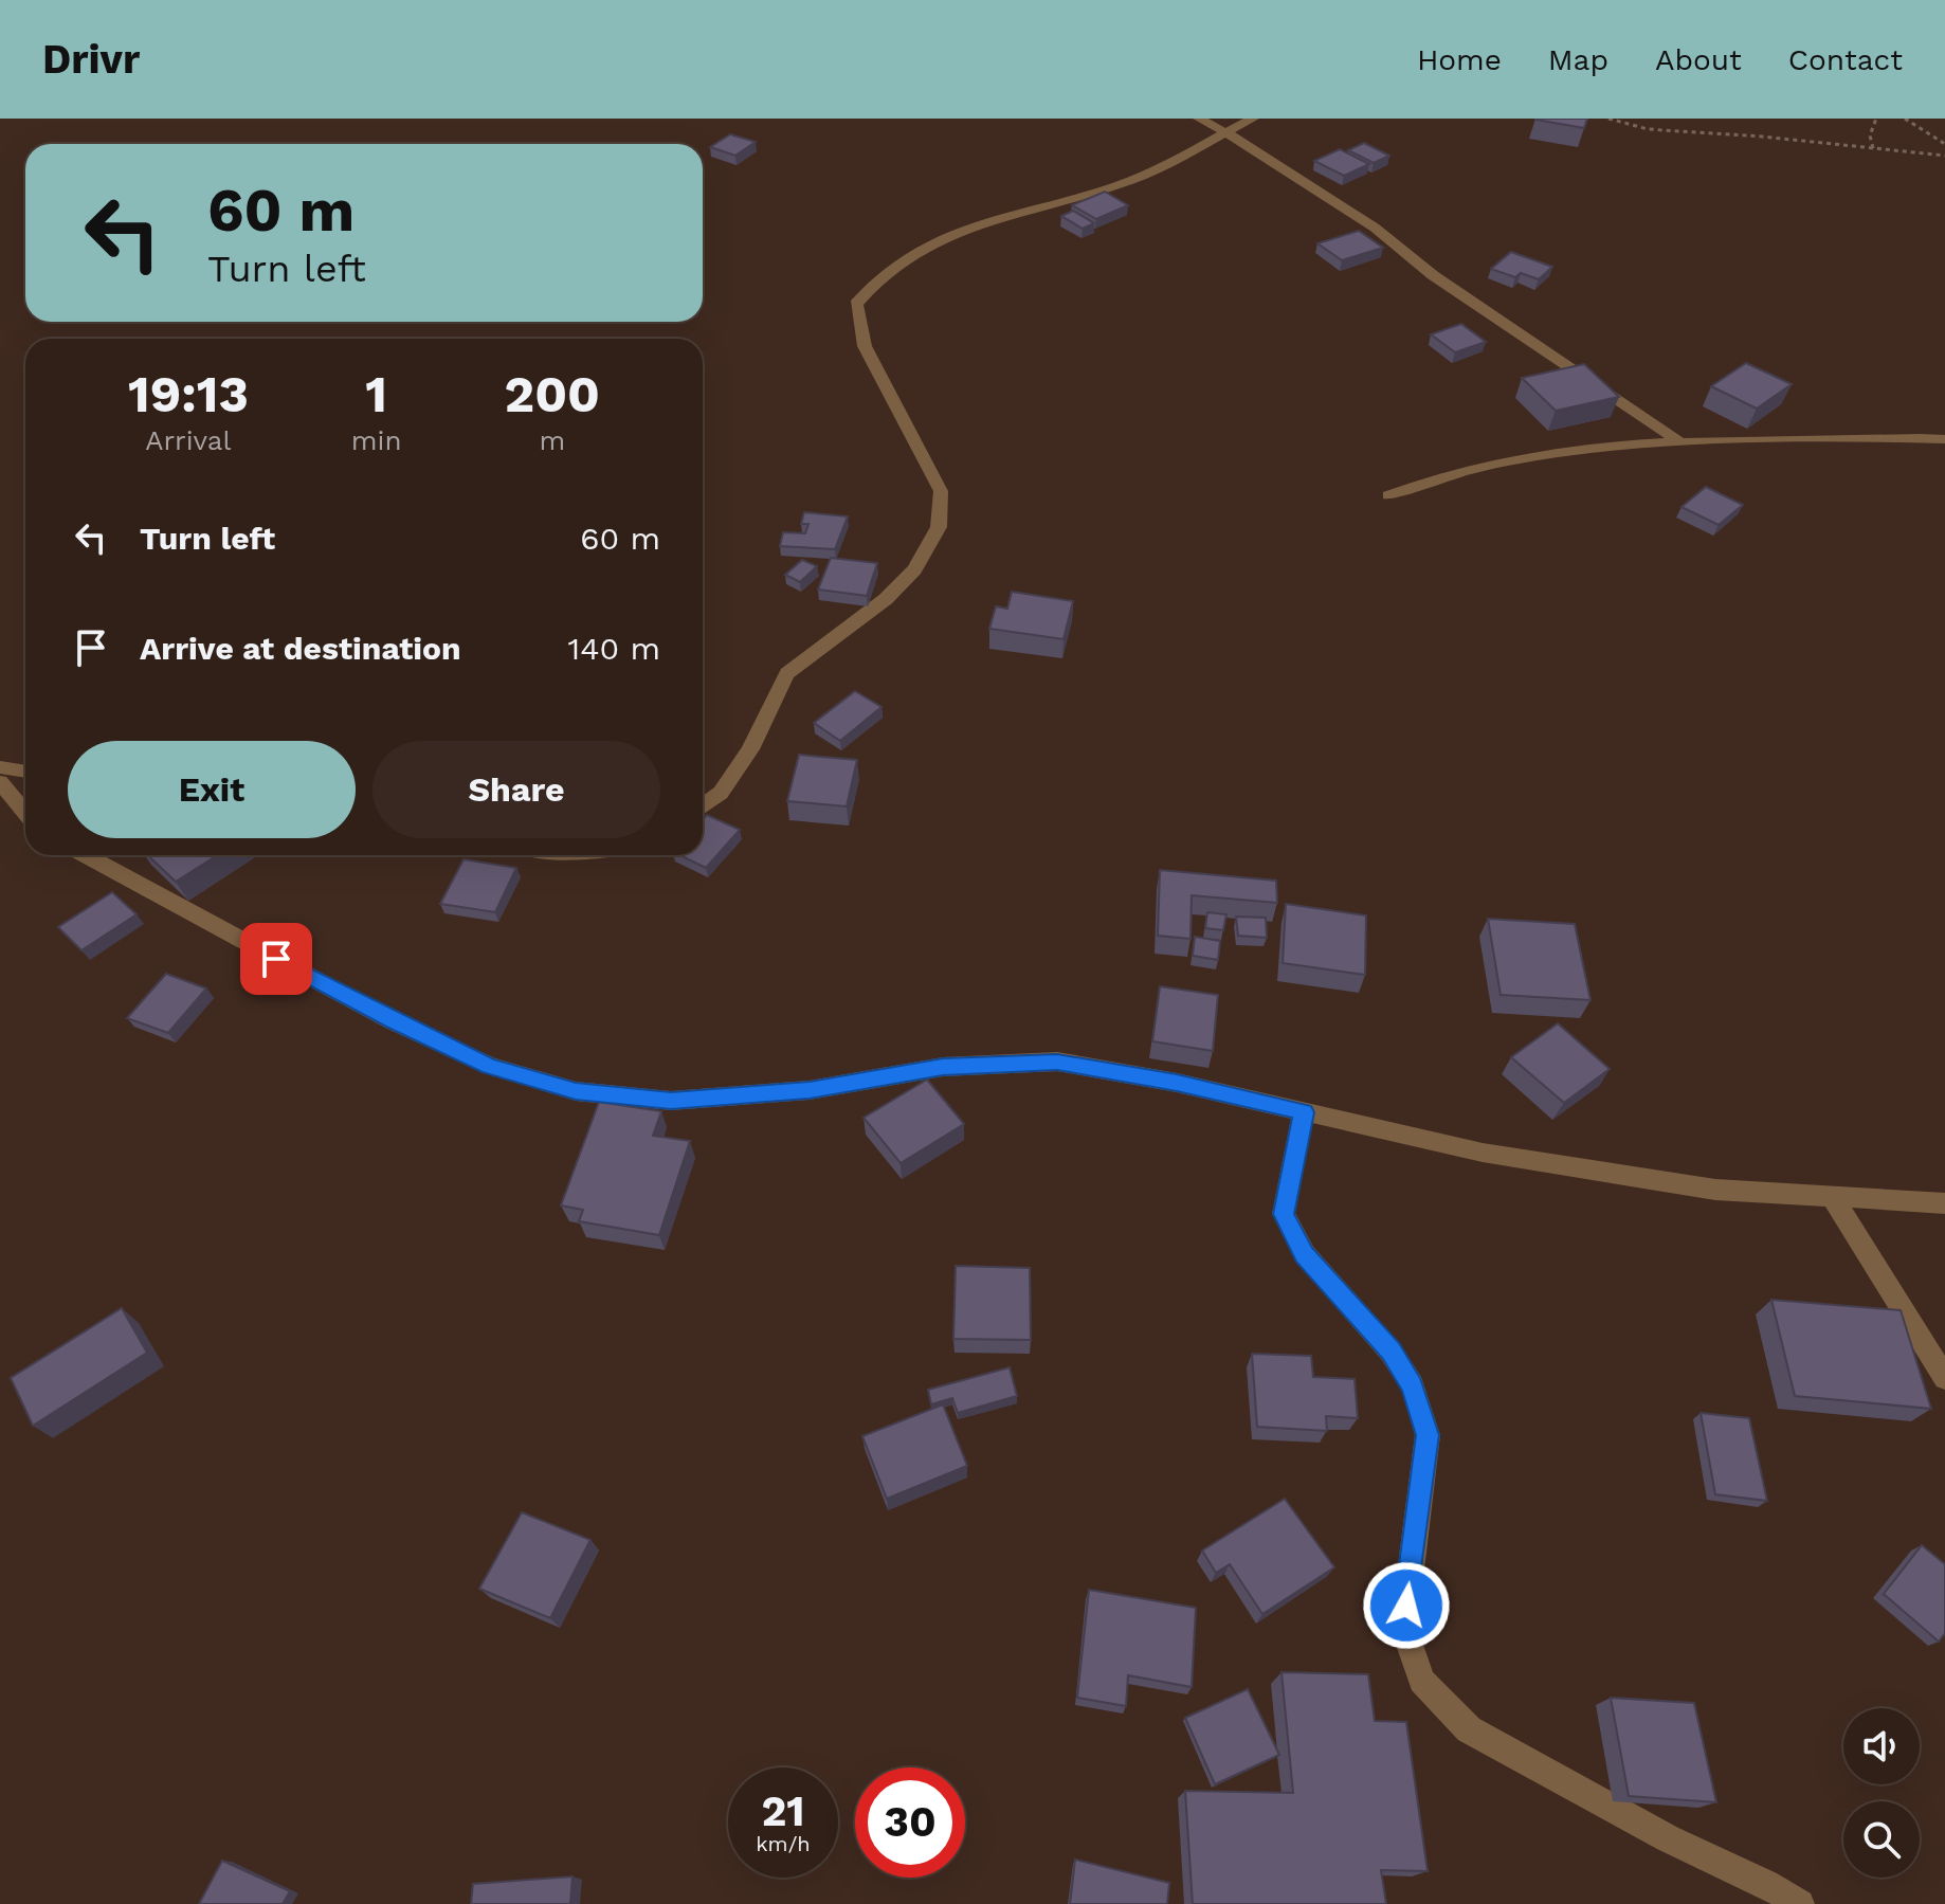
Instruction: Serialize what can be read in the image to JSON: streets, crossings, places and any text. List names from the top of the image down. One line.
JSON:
{"page":{"header":"Drivr","nav":["Home","Map","About","Contact"],"turn":["60 m","Turn left"],"eta":["19:13","Arrival","1","min","200","m"],"list":[{"name":"Turn left","value":"60 m"},{"name":"Arrive at destination","value":"140 m"}],"buttons":["Exit","Share"],"speed":"21 km/h","limit":"30"}}
